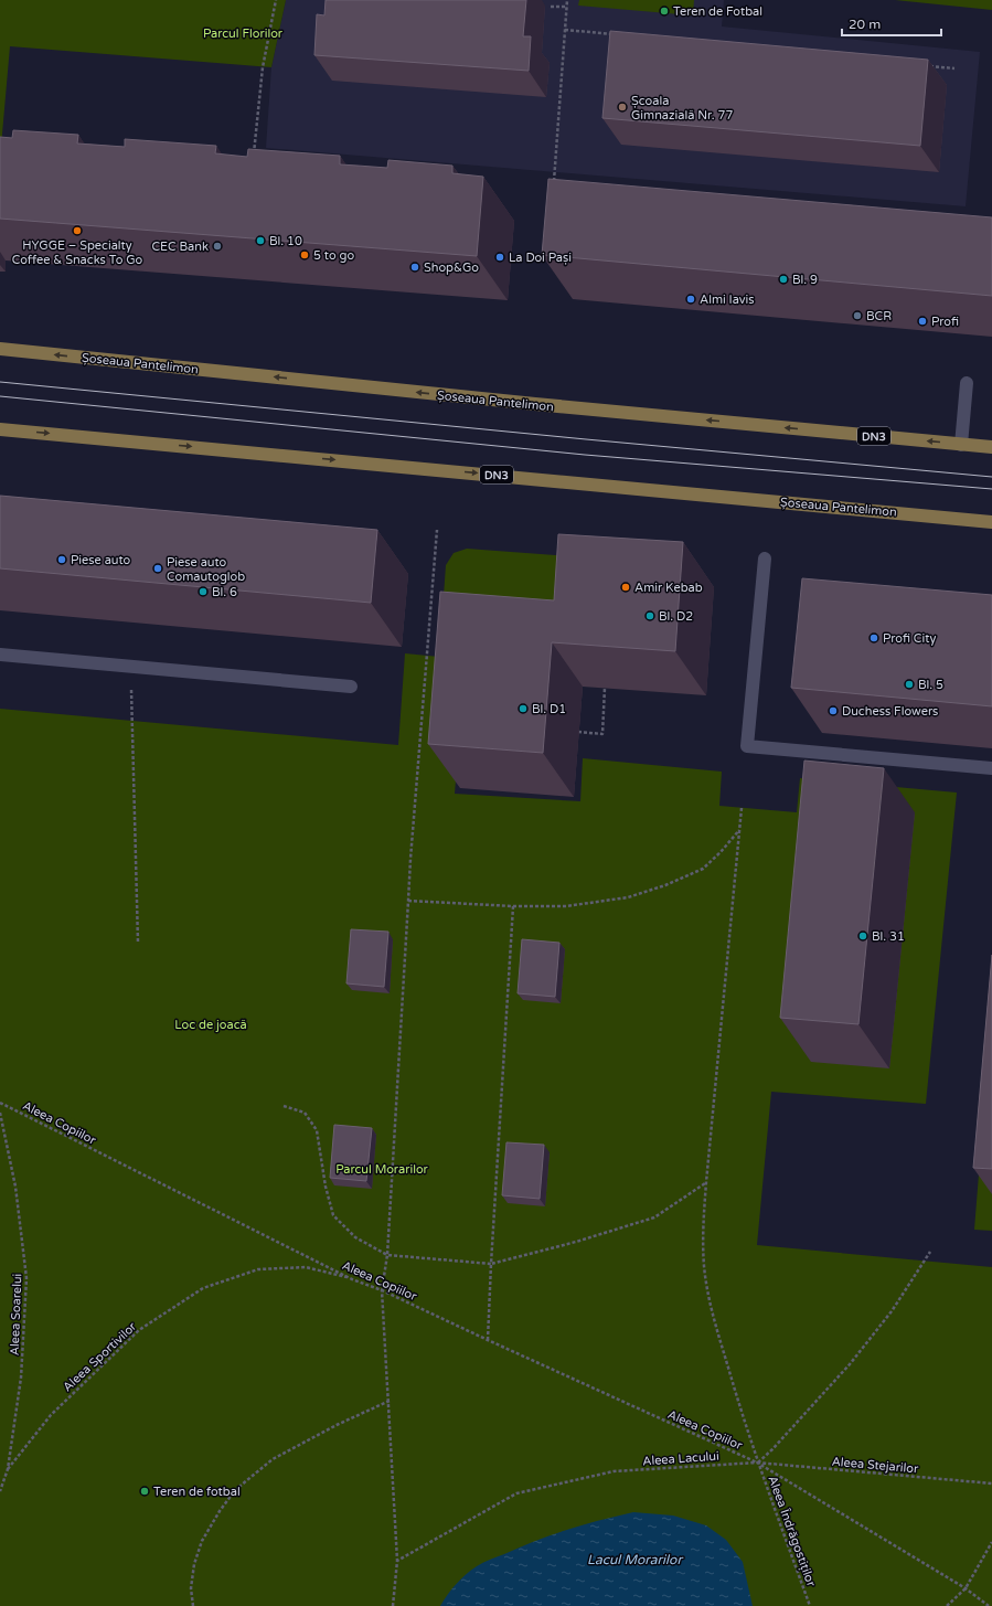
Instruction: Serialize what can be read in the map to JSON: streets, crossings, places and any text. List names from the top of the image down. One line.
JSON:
{"streets":{"main road":["Șoseaua Pantelimon","DN3"],"path":["Aleea Copiilor","Aleea Soarelui","Aleea Sportivilor","Aleea Lacului","Aleea Stejarilor","Aleea Îndrăgostiților"]},"crossings":[["Aleea Copiilor","Aleea Sportivilor"],["Aleea Copiilor","Aleea Lacului"],["Aleea Copiilor","Aleea Stejarilor"],["Aleea Copiilor","Aleea Îndrăgostiților"],["Aleea Soarelui","Aleea Sportivilor"],["Aleea Lacului","Aleea Stejarilor"],["Aleea Lacului","Aleea Îndrăgostiților"],["Aleea Stejarilor","Aleea Îndrăgostiților"]],"water":["Lacul Morarilor"],"parks":["Parcul Florilor","Loc de joacă","Parcul Morarilor"],"places":["Teren de Fotbal","Școala Gimnazială Nr. 77","HYGGE – Specialty Coffee & Snacks To Go","Bl. 10","CEC Bank","5 to go","La Doi Pași","Shop&Go","Bl. 9","Almi Iavis","BCR","Profi","Piese auto","Piese auto Comautoglob","Amir Kebab","Bl. 6","Bl. D2","Profi City","Bl. 5","Bl. D1","Duchess Flowers","Bl. 31","Teren de fotbal"],"scale_bar":"20 m"}
